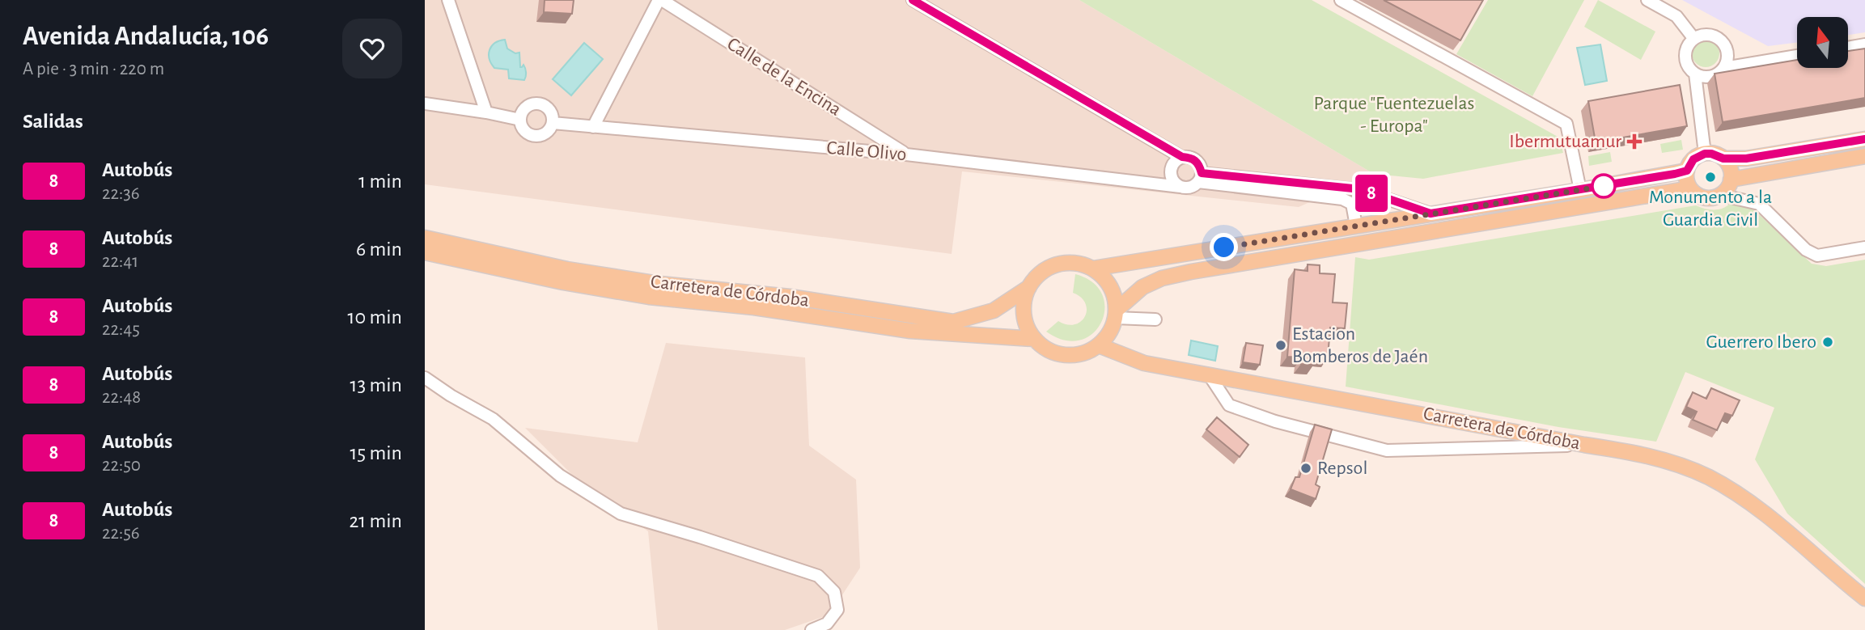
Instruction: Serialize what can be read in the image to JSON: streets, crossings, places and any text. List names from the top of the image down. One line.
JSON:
{"streets":{"main road":["Carretera de Córdoba"],"street":["Calle de la Encina","Calle Olivo"]},"crossings":[["Calle de la Encina","Calle Olivo"]],"parks":["Parque \"Fuentezuelas - Europa\""],"places":{"health":["Ibermutuamur"],"other":["Monumento a la Guardia Civil","Guerrero Ibero","Estacion Bomberos de Jaén","Repsol"]},"lines":["bus line 8"],"north":"top","page":{"heading":[["Avenida Andalucía, 106","A pie · 3 min · 220 m"],"Salidas"],"on_map":"8","list":[{"mark":"8","name":"Autobús","note":"22:36","value":"1 min"},{"mark":"8","name":"Autobús","note":"22:41","value":"6 min"},{"mark":"8","name":"Autobús","note":"22:45","value":"10 min"},{"mark":"8","name":"Autobús","note":"22:48","value":"13 min"},{"mark":"8","name":"Autobús","note":"22:50","value":"15 min"},{"mark":"8","name":"Autobús","note":"22:56","value":"21 min"}]}}
